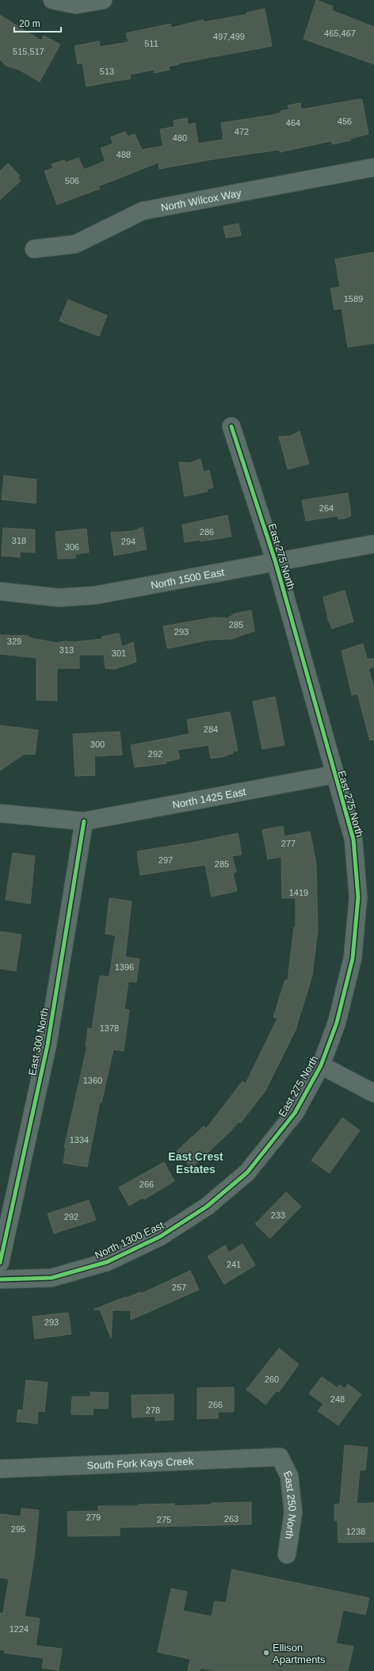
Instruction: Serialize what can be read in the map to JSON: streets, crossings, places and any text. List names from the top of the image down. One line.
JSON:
{"streets":{"street":["North Wilcox Way","East 275 North","North 1500 East","North 1425 East","East 300 North","North 1300 East","South Fork Kays Creek","East 250 North"]},"crossings":[["East 275 North","North 1500 East"],["East 275 North","North 1425 East"],["East 275 North","North 1300 East"],["North 1425 East","East 300 North"],["South Fork Kays Creek","East 250 North"]],"districts":["East Crest Estates"],"places":["Ellison Apartments"],"house_numbers":["465,467","497,499","511","515,517","513","456","464","472","480","488","506","1589","264","286","318","294","306","285","293","329","313","301","284","300","292","277","297","285","1419","1396","1378","1360","1334","266","233","292","241","257","293","260","248","266","278","279","263","275","295","1238","1224"],"scale_bar":"20 m"}
